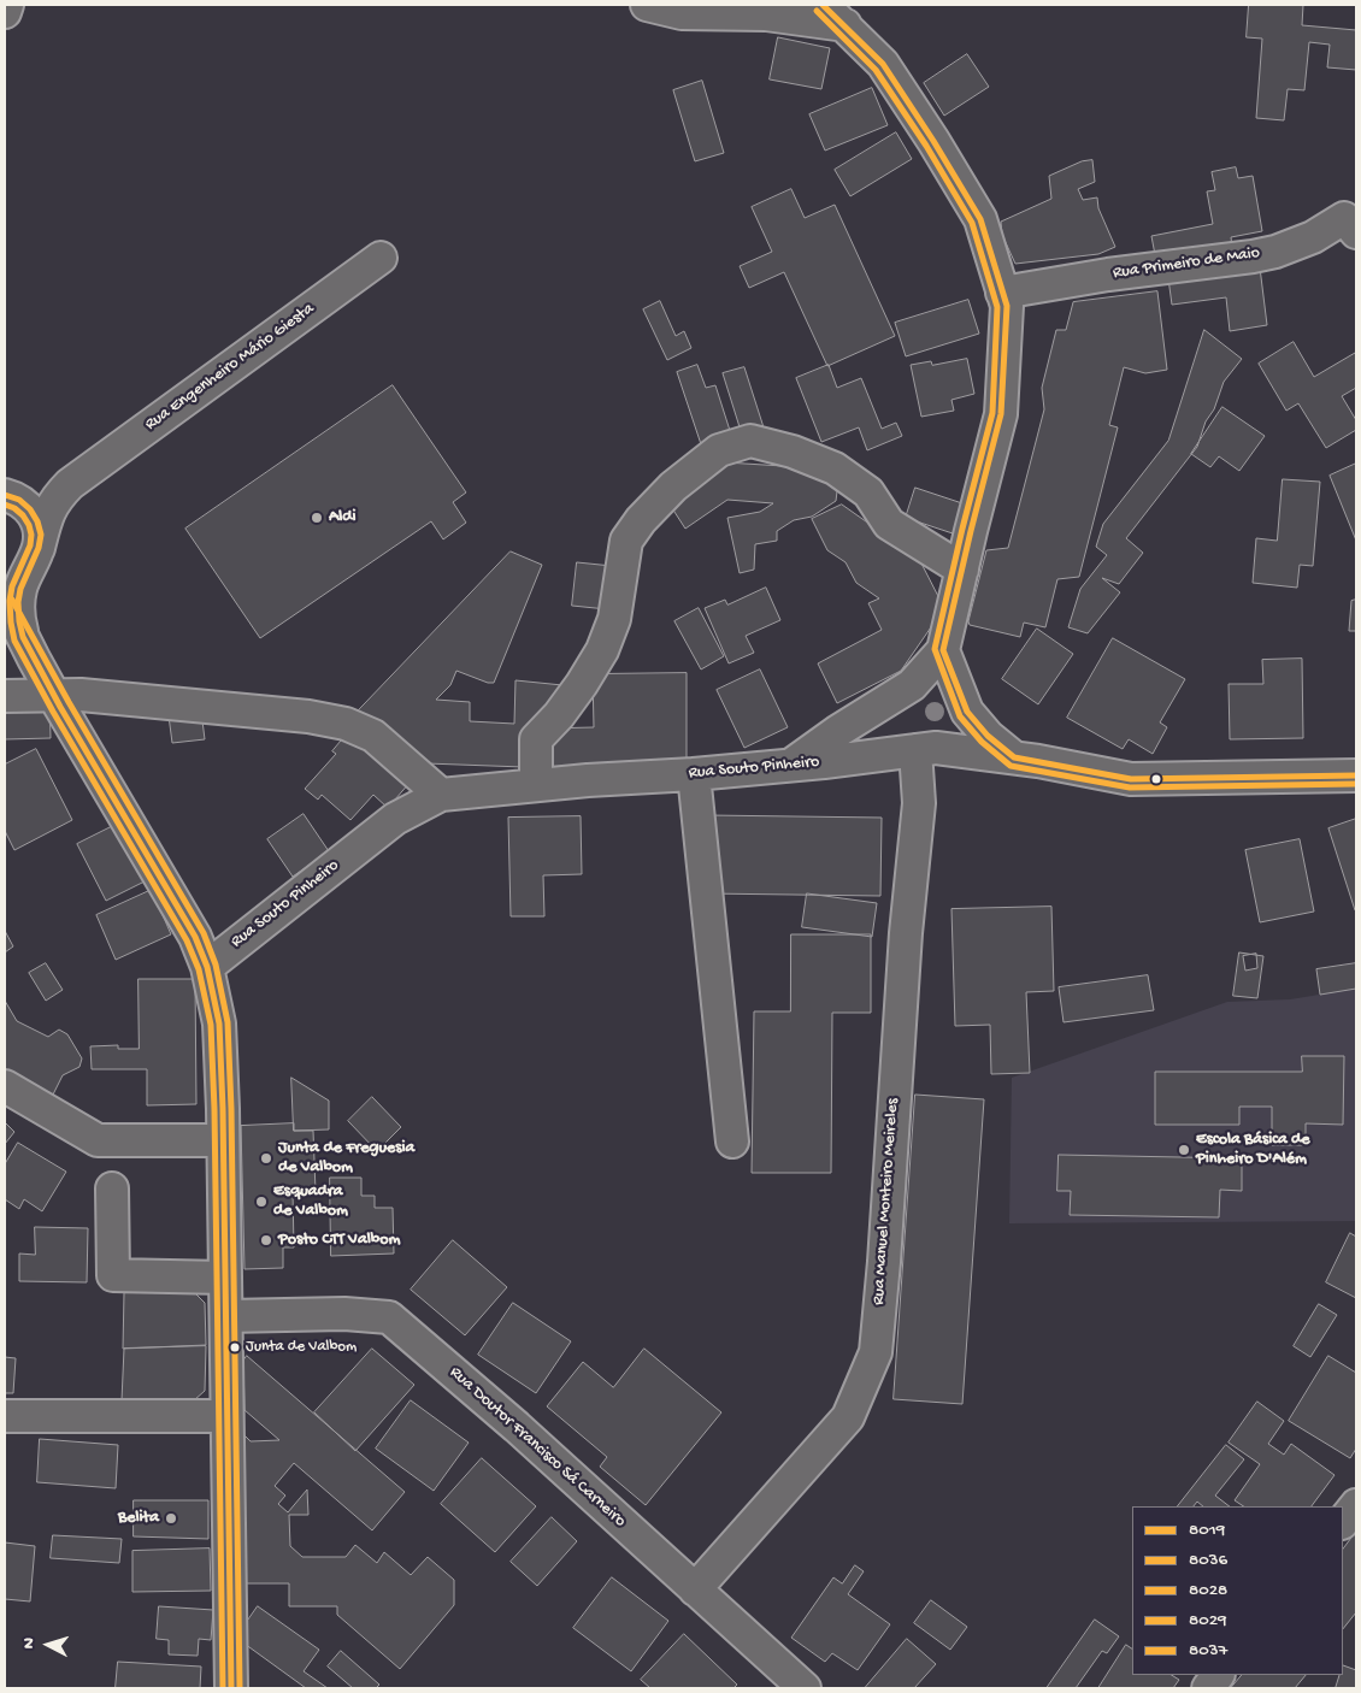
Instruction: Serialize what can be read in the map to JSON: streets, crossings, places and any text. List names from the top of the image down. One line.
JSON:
{"streets":{"street":["Rua Primeiro de Maio","Rua Engenheiro Mário Giesta","Rua Souto Pinheiro","Rua Manuel Monteiro Meireles","Rua Doutor Francisco Sá Carneiro"]},"crossings":[["Rua Souto Pinheiro","Rua Manuel Monteiro Meireles"],["Rua Manuel Monteiro Meireles","Rua Doutor Francisco Sá Carneiro"]],"places":["Aldi","Escola Básica de Pinheiro D'Além","Junta de Freguesia de Valbom","Esquadra de Valbom","Posto CTT Valbom","Junta de Valbom","Belita"],"lines":["transit line 8028","transit line 8029","transit line 8019","transit line 8036","transit line 8037"],"legend":["8019","8036","8028","8029","8037"],"north":"left"}
